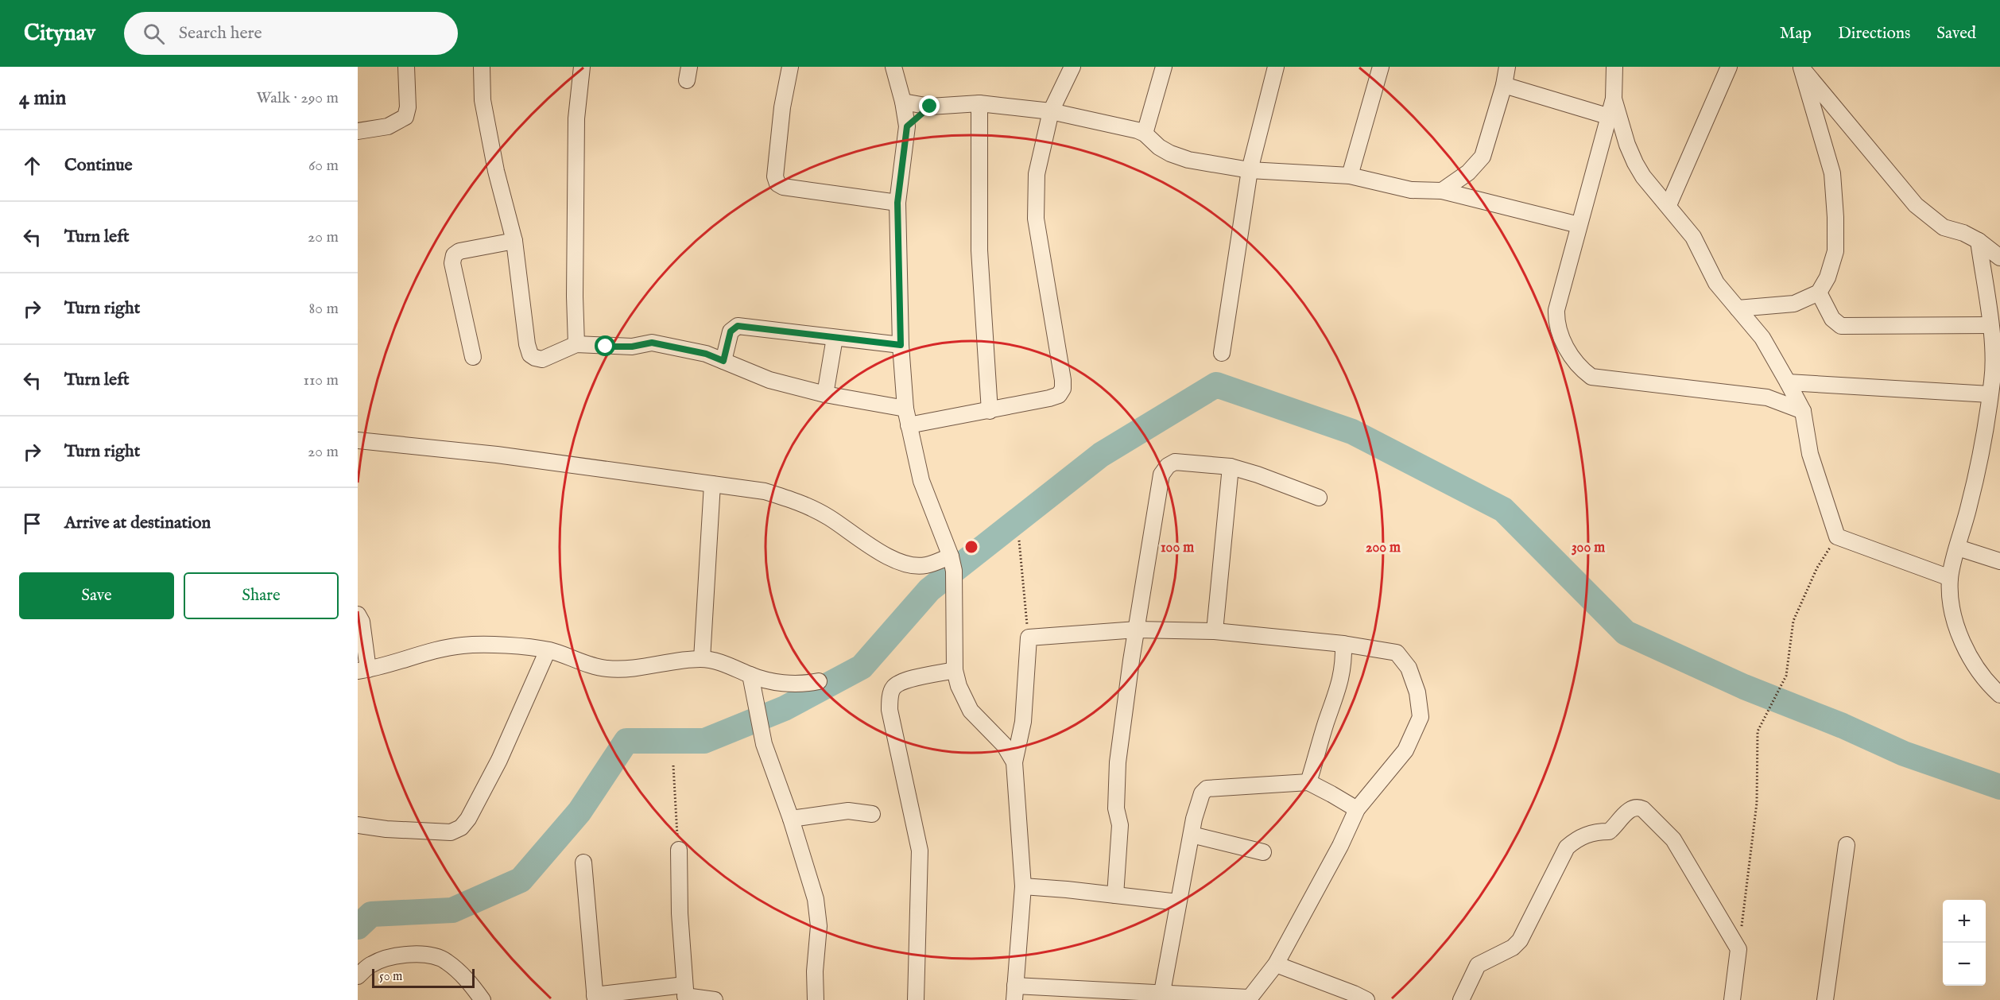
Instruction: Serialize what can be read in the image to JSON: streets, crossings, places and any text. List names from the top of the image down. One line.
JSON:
{"scale_bar":"50 m","page":{"header":"Citynav","search":"Search here","nav":["Map","Directions","Saved"],"heading":["4 min","Walk · 290 m"],"list":[["Continue","60 m"],["Turn left","20 m"],["Turn right","80 m"],["Turn left","110 m"],["Turn right","20 m"],"Arrive at destination"],"buttons":["Save","Share"],"map_buttons":["+","−"],"scale":"50 m"},"rings":["100 m","200 m","300 m"]}
